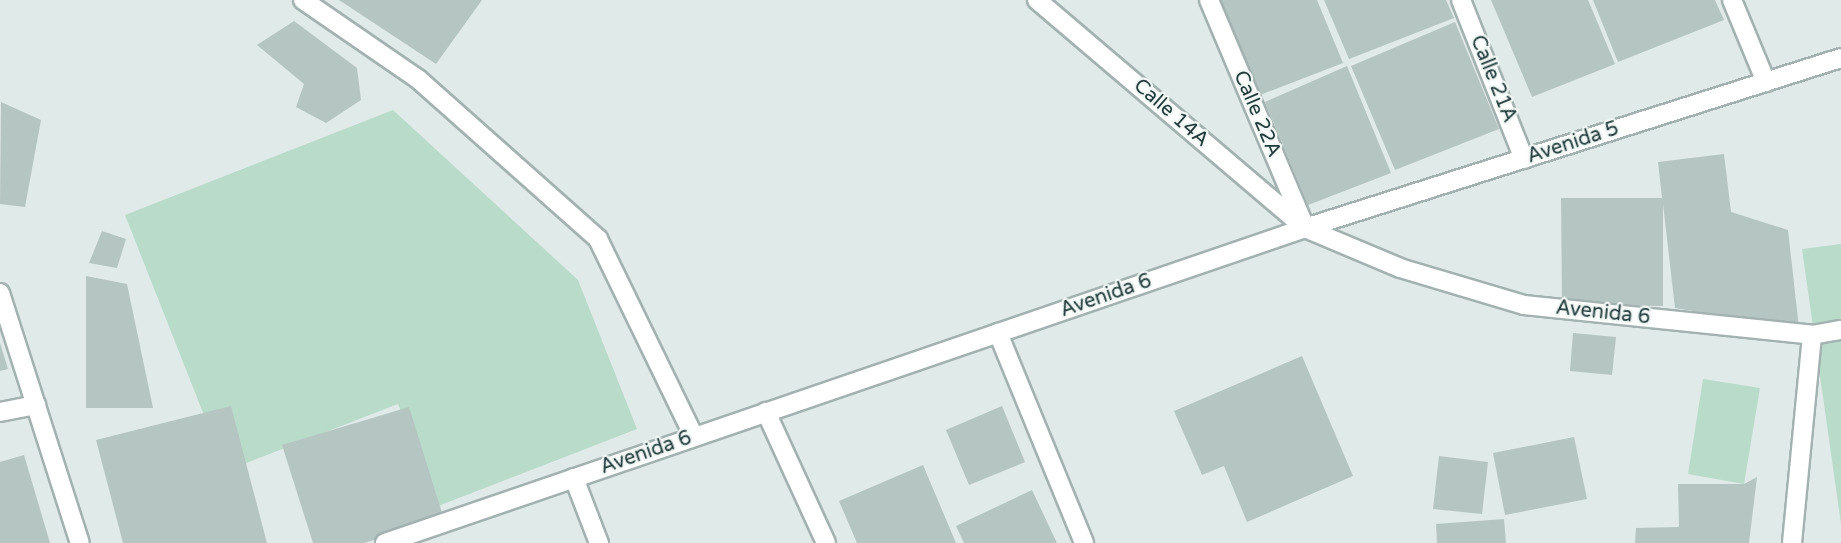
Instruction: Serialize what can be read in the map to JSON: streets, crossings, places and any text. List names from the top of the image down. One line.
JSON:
{"streets":{"street":["Calle 21A","Calle 14A","Calle 22A","Avenida 5","Avenida 6"]},"crossings":[["Calle 21A","Avenida 5"],["Calle 14A","Calle 22A"],["Calle 14A","Avenida 5"],["Calle 14A","Avenida 6"],["Calle 22A","Avenida 5"],["Calle 22A","Avenida 6"],["Avenida 5","Avenida 6"]]}
